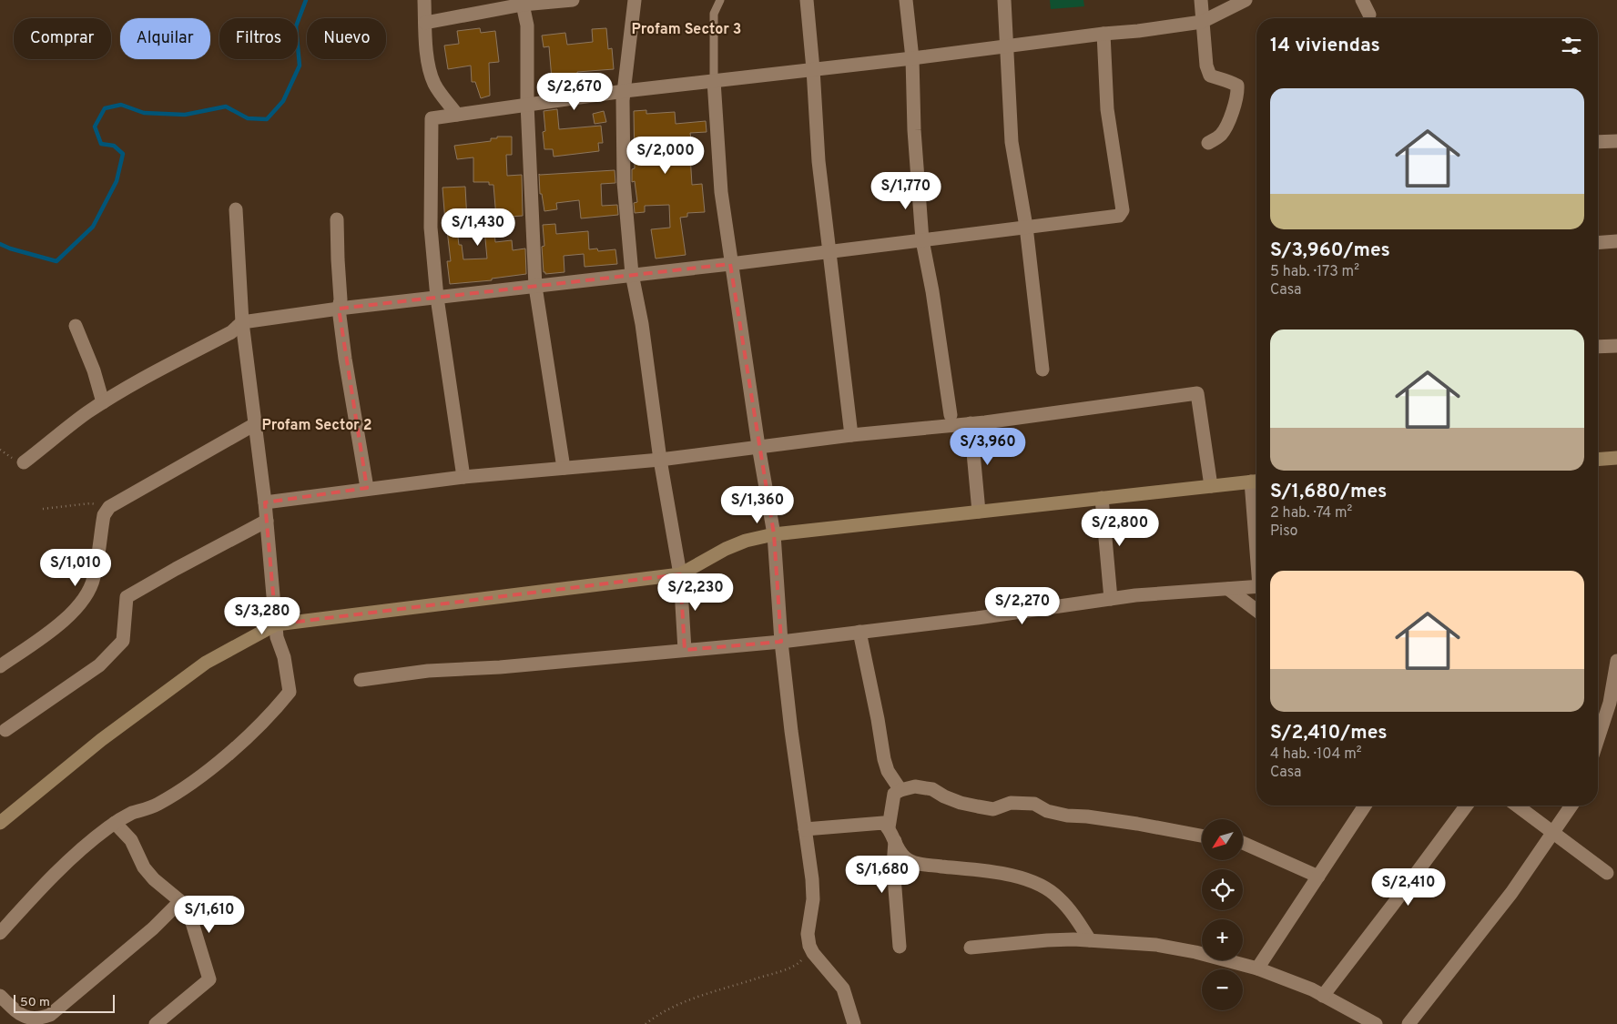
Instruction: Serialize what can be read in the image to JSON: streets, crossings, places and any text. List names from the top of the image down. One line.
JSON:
{"districts":["Profam Sector 3","Profam Sector 2"],"scale_bar":"50 m","north":"bottom left","page":{"chip":["Comprar","Alquilar","Filtros","Nuevo"],"heading":"14 viviendas","price":["S/2,670","S/2,000","S/1,770","S/1,430","S/3,960","S/1,360","S/2,800","S/1,010","S/2,230","S/2,270","S/3,280","S/1,680","S/2,410","S/1,610"],"list":[{"name":"S/3,960/mes","note":"5 hab. · 173 m² · Casa"},{"name":"S/1,680/mes","note":"2 hab. · 74 m² · Piso"},{"name":"S/2,410/mes","note":"4 hab. · 104 m² · Casa"}],"map_buttons":["+","−"],"scale":"50 m"}}
